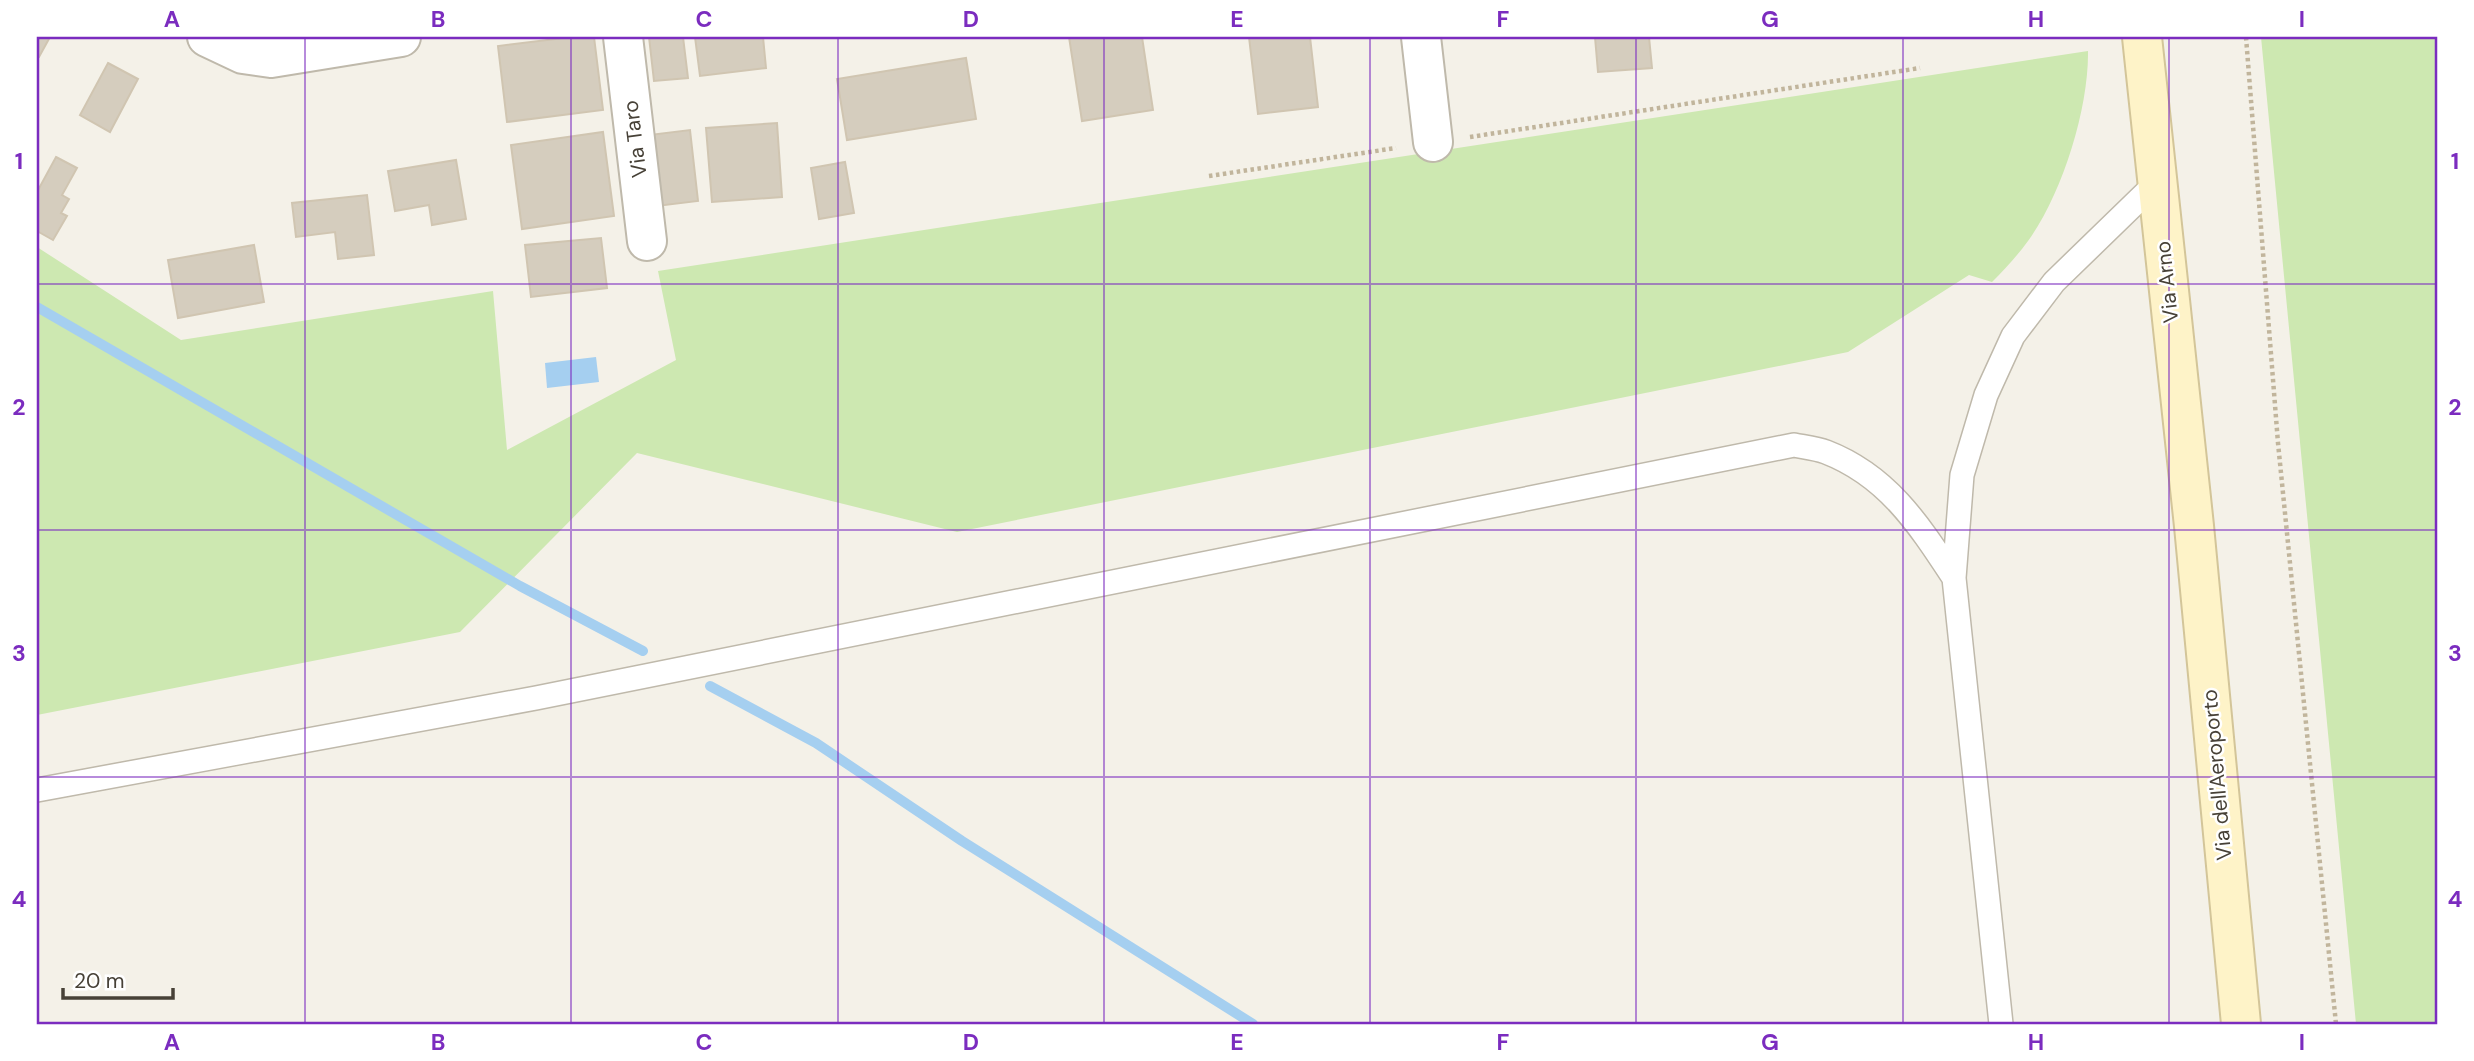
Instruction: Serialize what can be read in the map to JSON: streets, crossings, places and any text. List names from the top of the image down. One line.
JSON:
{"streets":{"street":["Via Taro","Via Arno","Via dell'Aeroporto"]},"crossings":[["Via Arno","Via dell'Aeroporto"]],"scale_bar":"20 m","grid":{"columns":["A","B","C","D","E","F","G","H","I"],"rows":["1","2","3","4"]}}
